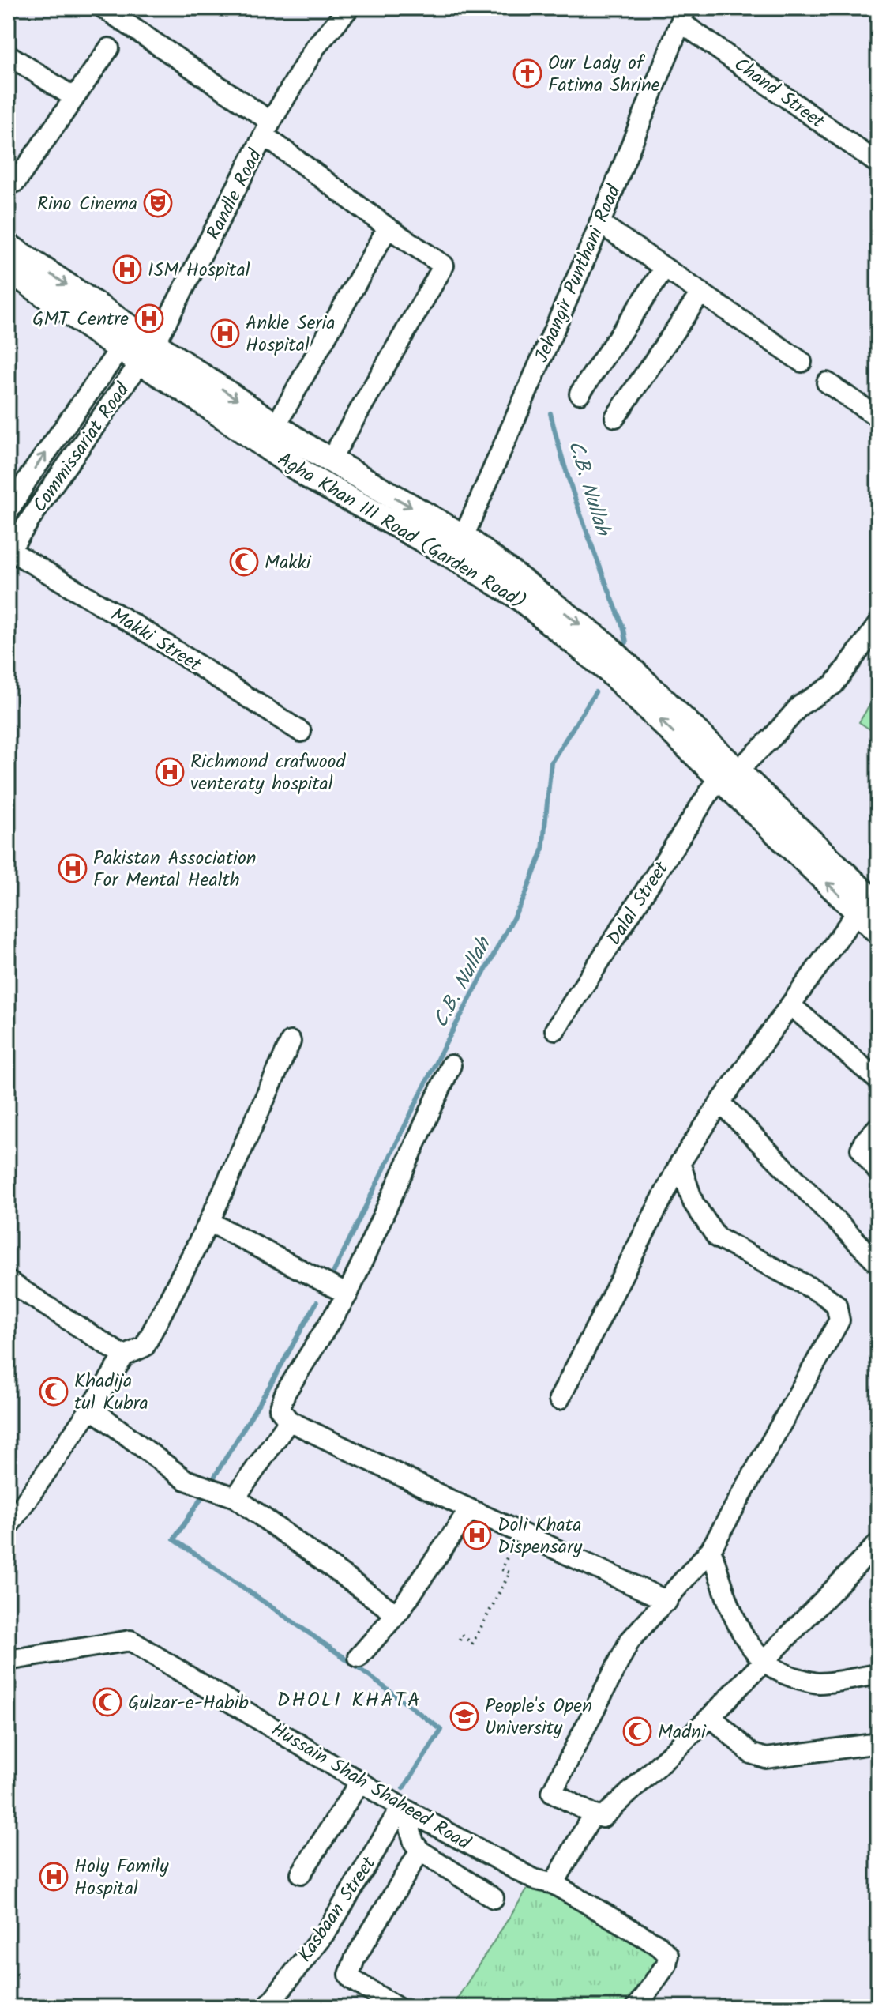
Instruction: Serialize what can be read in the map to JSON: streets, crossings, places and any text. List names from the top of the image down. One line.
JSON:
{"streets":{"main road":["Agha Khan III Road (Garden Road)"],"street":["Chand Street","Randle Road","Jehangir Punthani Road","Commissariat Road","Makki Street","Dalal Street","Hussain Shah Shaheed Road","Kasbaan Street"]},"crossings":[["Chand Street","Jehangir Punthani Road"],["Randle Road","Commissariat Road"],["Randle Road","Agha Khan III Road (Garden Road)"],["Jehangir Punthani Road","Agha Khan III Road (Garden Road)"],["Commissariat Road","Agha Khan III Road (Garden Road)"],["Commissariat Road","Makki Street"],["Agha Khan III Road (Garden Road)","Dalal Street"],["Hussain Shah Shaheed Road","Kasbaan Street"]],"districts":["DHOLI KHATA"],"water":["C.B. Nullah"],"places":{"church":["Our Lady of Fatima Shrine"],"theatre":["Rino Cinema"],"hospital":["ISM Hospital","GMT Centre","Ankle Seria Hospital","Richmond crafwood venteraty hospital","Pakistan Association For Mental Health","Doli Khata Dispensary","Holy Family Hospital"],"mosque":["Makki","Khadija tul Kubra","Gulzar-e-Habib","Madni"],"school or university":["People's Open University"]}}
